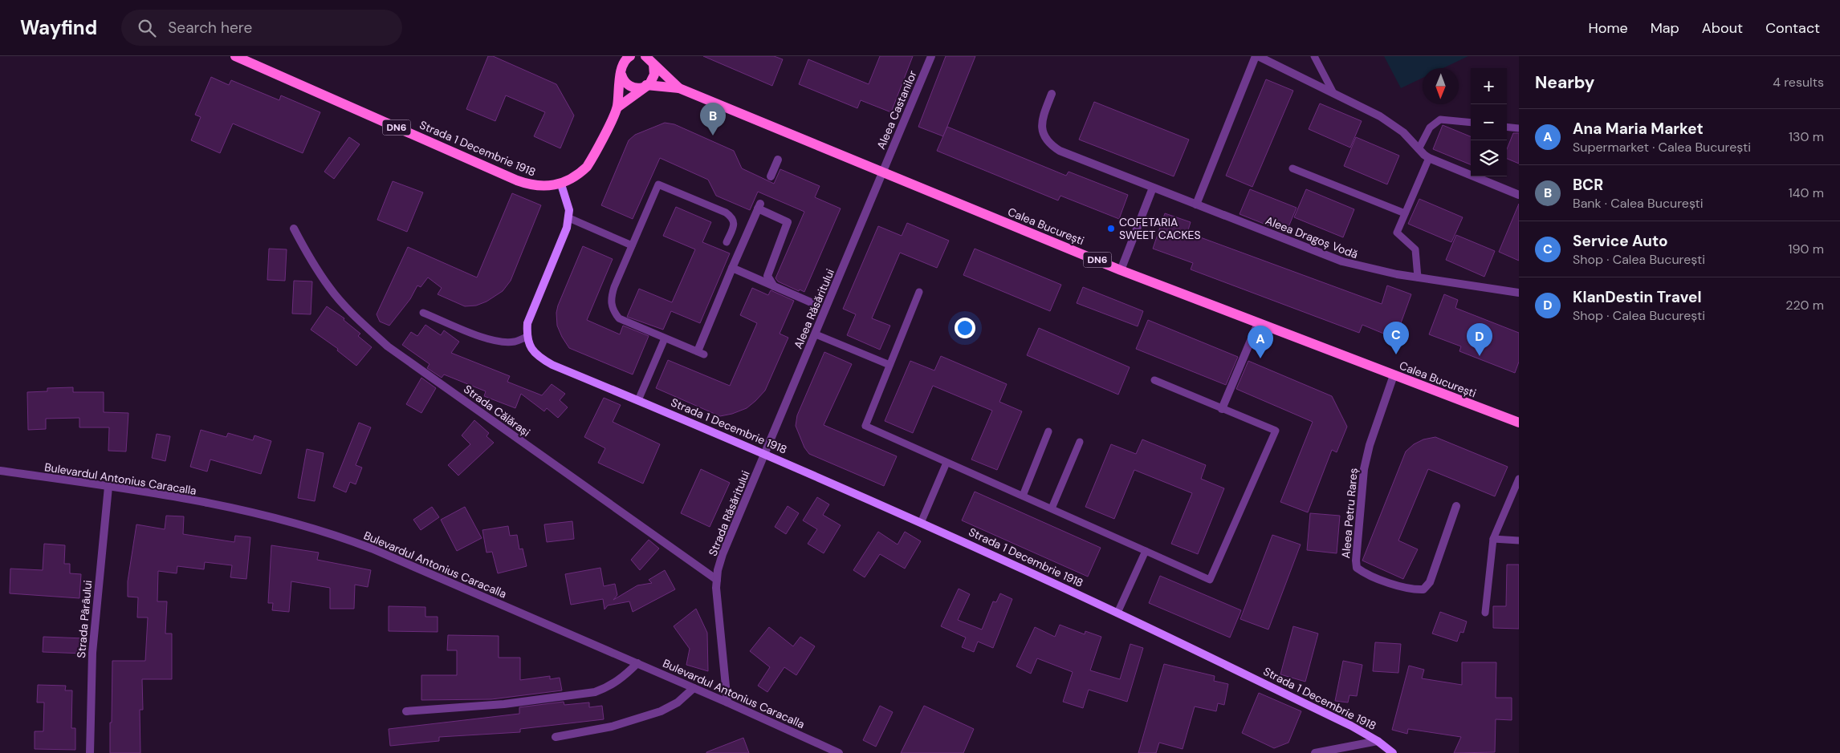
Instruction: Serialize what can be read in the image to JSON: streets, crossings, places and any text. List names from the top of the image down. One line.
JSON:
{"streets":{"main road":["DN6","Strada 1 Decembrie 1918","Calea București"],"street":["Aleea Castanilor","Aleea Dragoș Vodă","Aleea Răsăritului","Strada Călărași","Bulevardul Antonius Caracalla","Strada Răsăritului","Aleea Petru Rareș","Strada Pârâului"]},"crossings":[["Aleea Castanilor","Calea București"],["Aleea Castanilor","Aleea Răsăritului"],["DN6","Strada 1 Decembrie 1918"],["Strada 1 Decembrie 1918","Aleea Răsăritului"],["Strada 1 Decembrie 1918","Strada Răsăritului"],["Calea București","Aleea Răsăritului"],["Calea București","Aleea Petru Rareș"],["Aleea Răsăritului","Strada Răsăritului"],["Strada Călărași","Strada Răsăritului"],["Bulevardul Antonius Caracalla","Strada Răsăritului"],["Bulevardul Antonius Caracalla","Strada Pârâului"]],"places":["COFETARIA SWEET CACKES"],"north":"bottom","page":{"header":"Wayfind","search":"Search here","nav":["Home","Map","About","Contact"],"heading":["Nearby","4 results"],"map_buttons":["+","−"],"pins":["B","C","D","A"],"list":[{"mark":"A","name":"Ana Maria Market","note":"Supermarket · Calea București","value":"130 m"},{"mark":"B","name":"BCR","note":"Bank · Calea București","value":"140 m"},{"mark":"C","name":"Service Auto","note":"Shop · Calea București","value":"190 m"},{"mark":"D","name":"KlanDestin Travel","note":"Shop · Calea București","value":"220 m"}]}}
